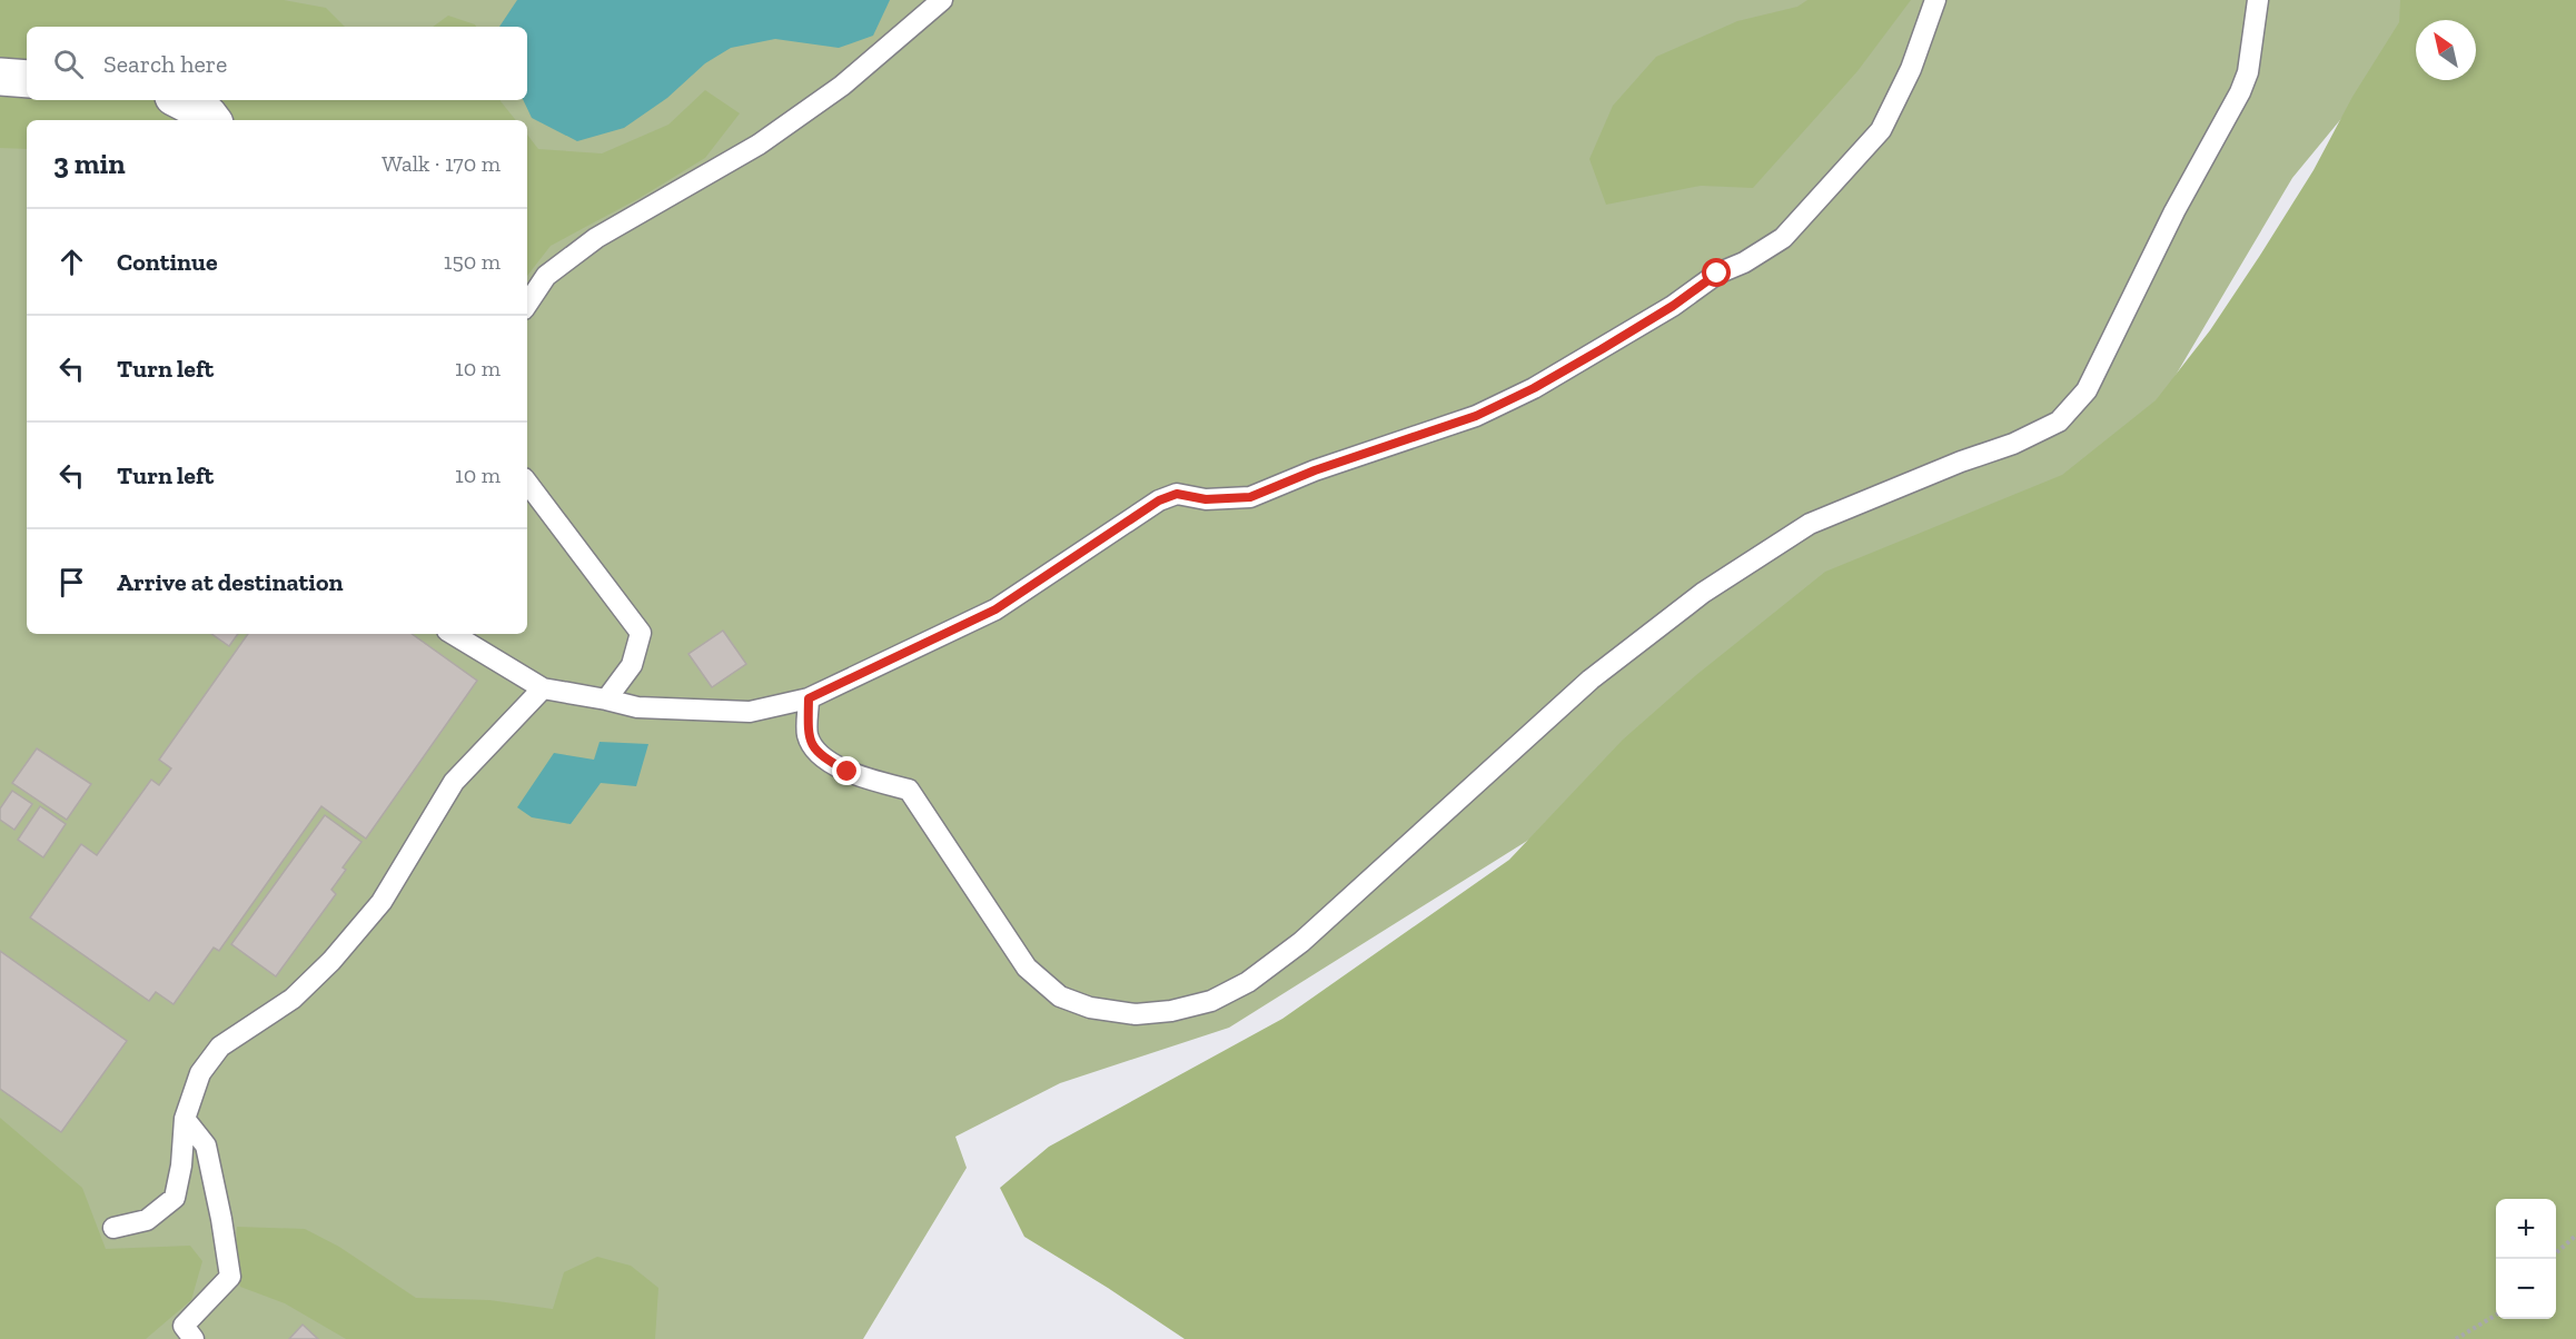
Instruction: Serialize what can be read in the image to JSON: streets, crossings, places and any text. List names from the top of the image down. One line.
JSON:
{"north":"top left","page":{"search":"Search here","heading":["3 min","Walk · 170 m"],"list":[["Continue","150 m"],["Turn left","10 m"],["Turn left","10 m"],"Arrive at destination"],"map_buttons":["+","−"]}}
